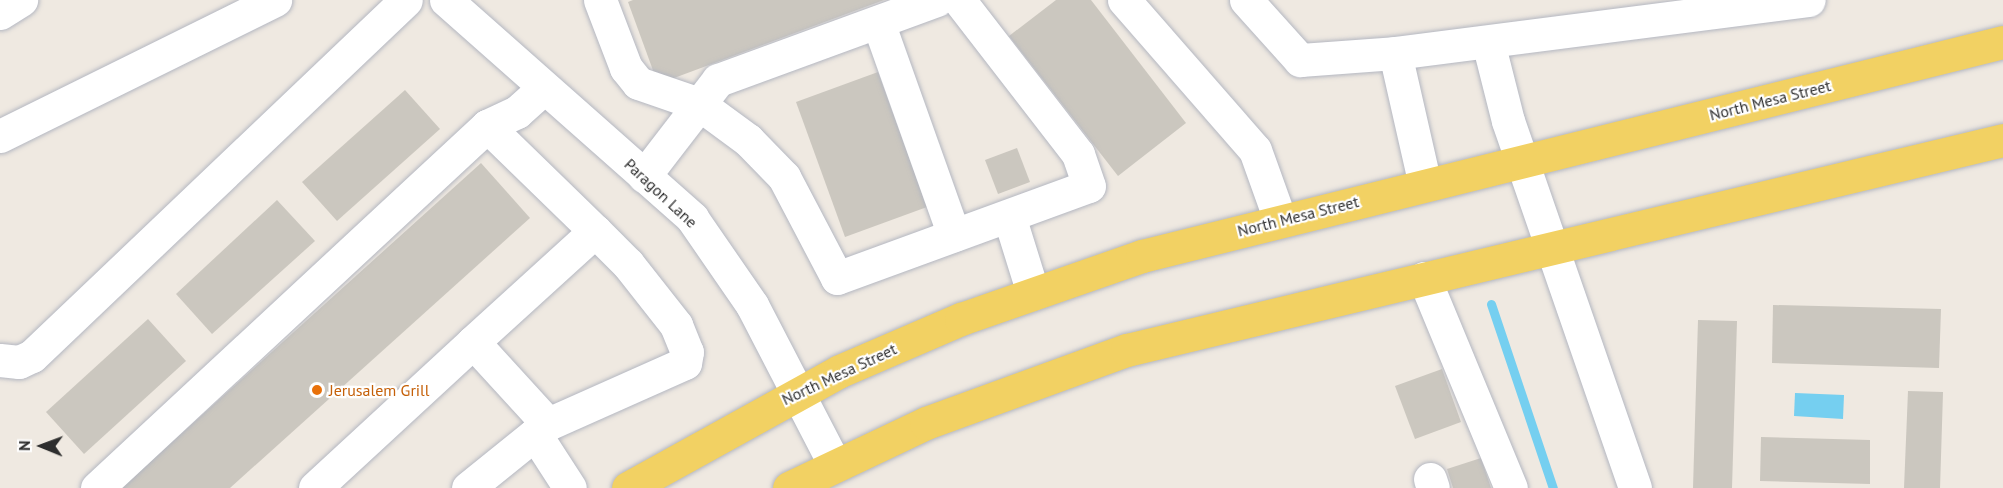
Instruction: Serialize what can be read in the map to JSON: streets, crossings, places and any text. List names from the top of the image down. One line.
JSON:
{"streets":{"main road":["North Mesa Street"],"street":["Paragon Lane"]},"crossings":[["North Mesa Street","Paragon Lane"]],"places":["Jerusalem Grill"],"north":"left"}
